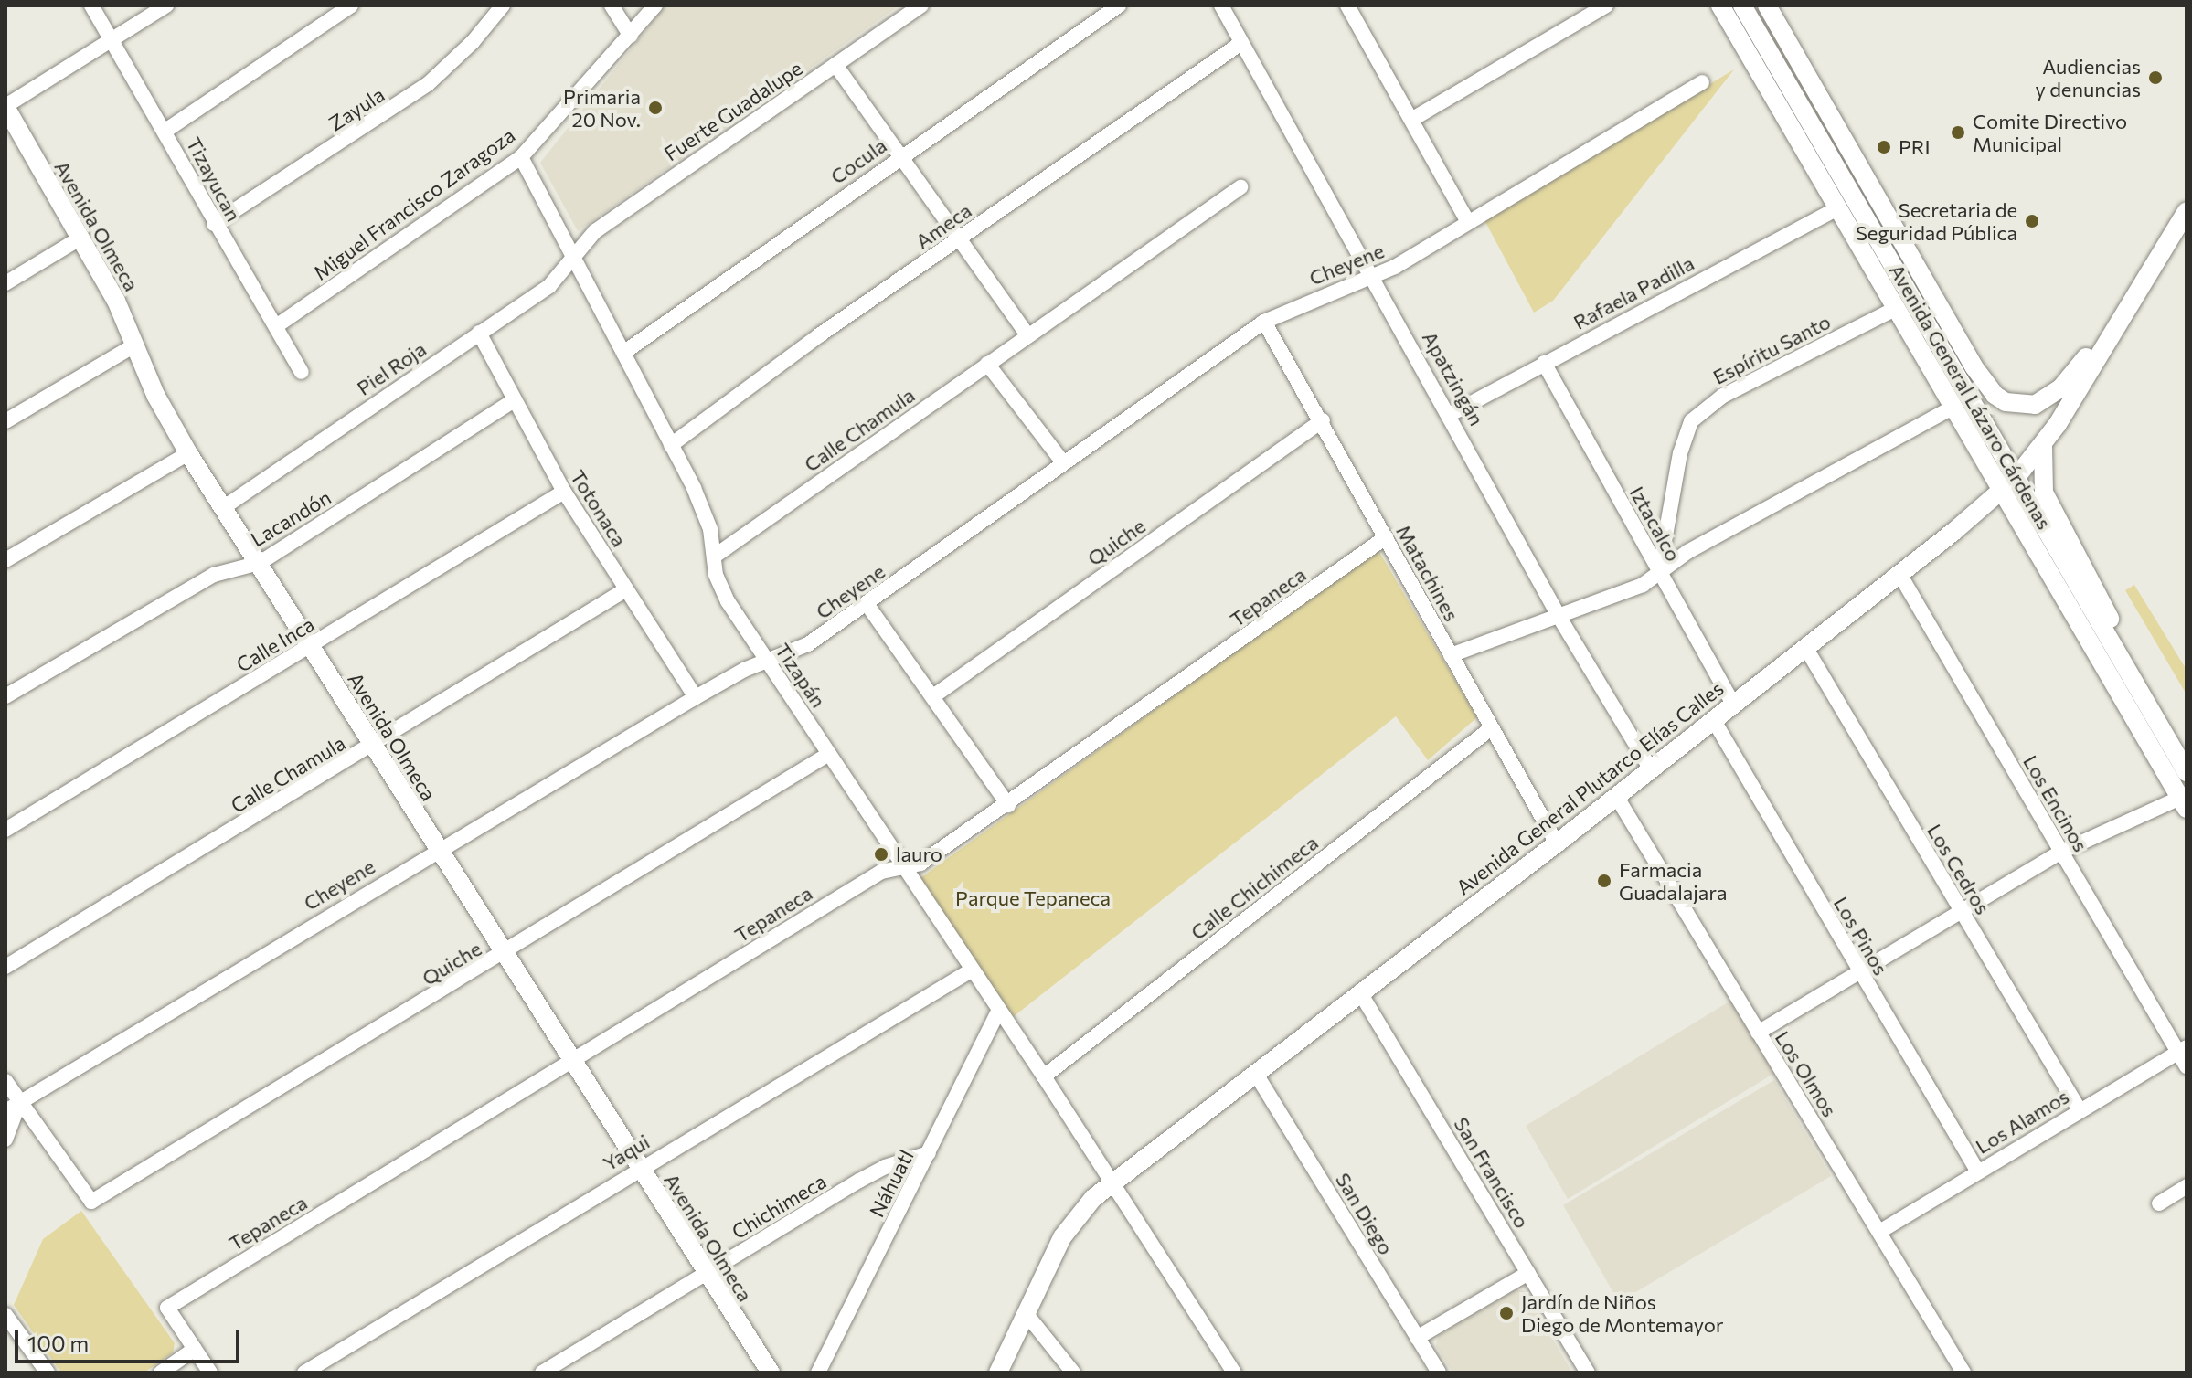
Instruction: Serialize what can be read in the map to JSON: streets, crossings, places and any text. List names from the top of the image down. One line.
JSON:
{"streets":{"street":["Zayula","Fuerte Guadalupe","Cocula","Tizayucan","Miguel Francisco Zaragoza","Avenida Olmeca","Ameca","Cheyene","Rafaela Padilla","Espíritu Santo","Piel Roja","Apatzingán","Avenida General Lázaro Cárdenas","Calle Chamula","Totonaca","Lacandón","Iztacalco","Quiche","Matachines","Tepaneca","Calle Inca","Tizapán","Avenida General Plutarco Elías Calles","Los Encinos","Los Cedros","Calle Chichimeca","Los Pinos","Los Olmos","Los Alamos","Yaqui","San Francisco","Náhuatl","Chichimeca","San Diego"]},"crossings":[["Zayula","Tizayucan"],["Fuerte Guadalupe","Piel Roja"],["Fuerte Guadalupe","Tizapán"],["Cocula","Tizapán"],["Tizayucan","Miguel Francisco Zaragoza"],["Miguel Francisco Zaragoza","Tizapán"],["Avenida Olmeca","Cheyene"],["Avenida Olmeca","Piel Roja"],["Avenida Olmeca","Calle Chamula"],["Avenida Olmeca","Lacandón"],["Avenida Olmeca","Quiche"],["Avenida Olmeca","Tepaneca"],["Avenida Olmeca","Calle Inca"],["Avenida Olmeca","Yaqui"],["Avenida Olmeca","Chichimeca"],["Ameca","Apatzingán"],["Ameca","Tizapán"],["Cheyene","Apatzingán"],["Cheyene","Totonaca"],["Cheyene","Quiche"],["Cheyene","Matachines"],["Cheyene","Tizapán"],["Rafaela Padilla","Apatzingán"],["Rafaela Padilla","Avenida General Lázaro Cárdenas"],["Rafaela Padilla","Iztacalco"],["Espíritu Santo","Avenida General Lázaro Cárdenas"],["Espíritu Santo","Iztacalco"],["Piel Roja","Totonaca"],["Piel Roja","Tizapán"],["Apatzingán","Avenida General Plutarco Elías Calles"],["Avenida General Lázaro Cárdenas","Avenida General Plutarco Elías Calles"],["Calle Chamula","Totonaca"],["Calle Chamula","Tizapán"],["Totonaca","Lacandón"],["Totonaca","Calle Inca"],["Iztacalco","Avenida General Plutarco Elías Calles"],["Quiche","Matachines"],["Quiche","Tizapán"],["Matachines","Tepaneca"],["Matachines","Avenida General Plutarco Elías Calles"],["Matachines","Calle Chichimeca"],["Tepaneca","Tizapán"],["Tizapán","Avenida General Plutarco Elías Calles"],["Tizapán","Calle Chichimeca"],["Tizapán","Yaqui"],["Tizapán","Náhuatl"],["Avenida General Plutarco Elías Calles","Los Encinos"],["Avenida General Plutarco Elías Calles","Los Cedros"],["Avenida General Plutarco Elías Calles","Los Pinos"],["Avenida General Plutarco Elías Calles","Los Olmos"],["Avenida General Plutarco Elías Calles","San Francisco"],["Avenida General Plutarco Elías Calles","San Diego"],["Los Encinos","Los Alamos"],["Los Cedros","Los Alamos"],["Los Pinos","Los Alamos"],["Los Olmos","Los Alamos"],["Náhuatl","Chichimeca"]],"parks":["Parque Tepaneca"],"places":["Audiencias y denuncias","Primaria 20 Nov.","Comite Directivo Municipal","PRI","Secretaria de Seguridad Pública","lauro","Farmacia Guadalajara","Jardín de Niños Diego de Montemayor"],"scale_bar":"100 m"}
